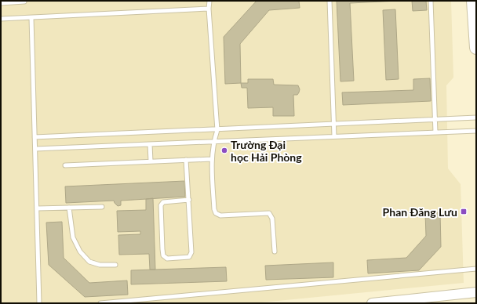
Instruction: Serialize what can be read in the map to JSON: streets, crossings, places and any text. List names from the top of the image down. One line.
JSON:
{"places":{"other":["Trường Đại học Hải Phòng"],"transit":["Phan Đăng Lưu"]}}
